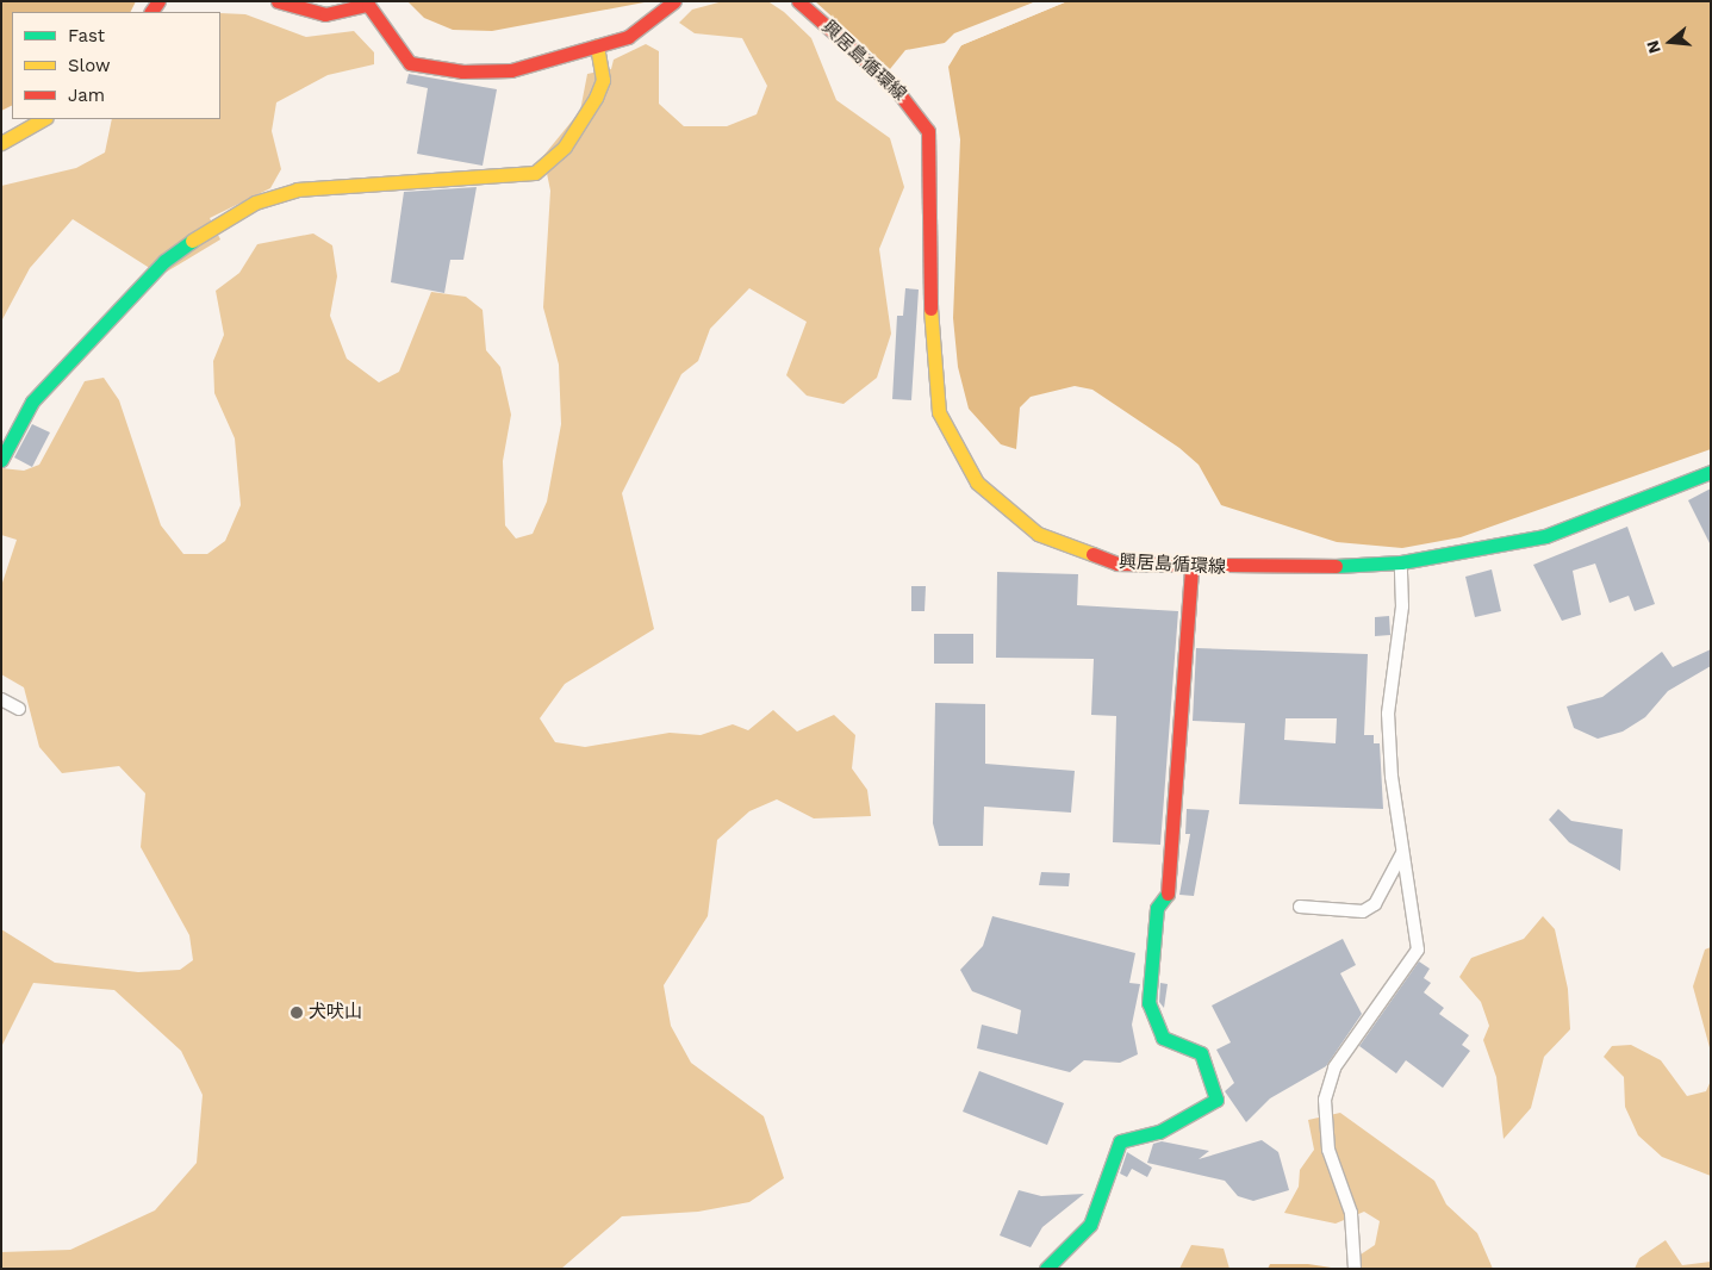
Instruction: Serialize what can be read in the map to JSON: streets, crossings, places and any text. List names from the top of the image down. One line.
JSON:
{"streets":{"main road":["興居島循環線"]},"places":["犬吠山"],"legend":["Fast","Slow","Jam"],"north":"left"}
